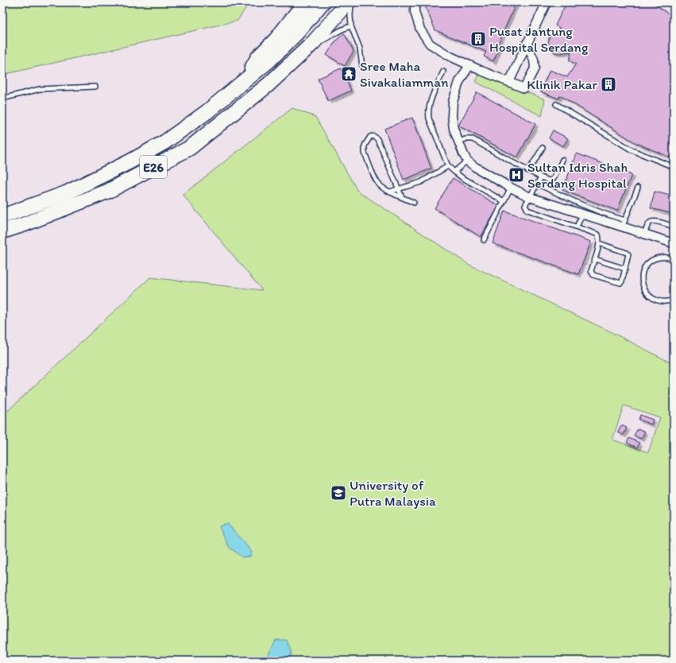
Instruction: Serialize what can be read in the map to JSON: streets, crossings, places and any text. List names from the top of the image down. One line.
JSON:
{"streets":{"highway":["E26"]},"places":{"building":["Pusat Jantung Hospital Serdang","Klinik Pakar"],"temple":["Sree Maha Sivakaliamman"],"hospital":["Sultan Idris Shah Serdang Hospital"],"school or university":["University of Putra Malaysia"]}}
